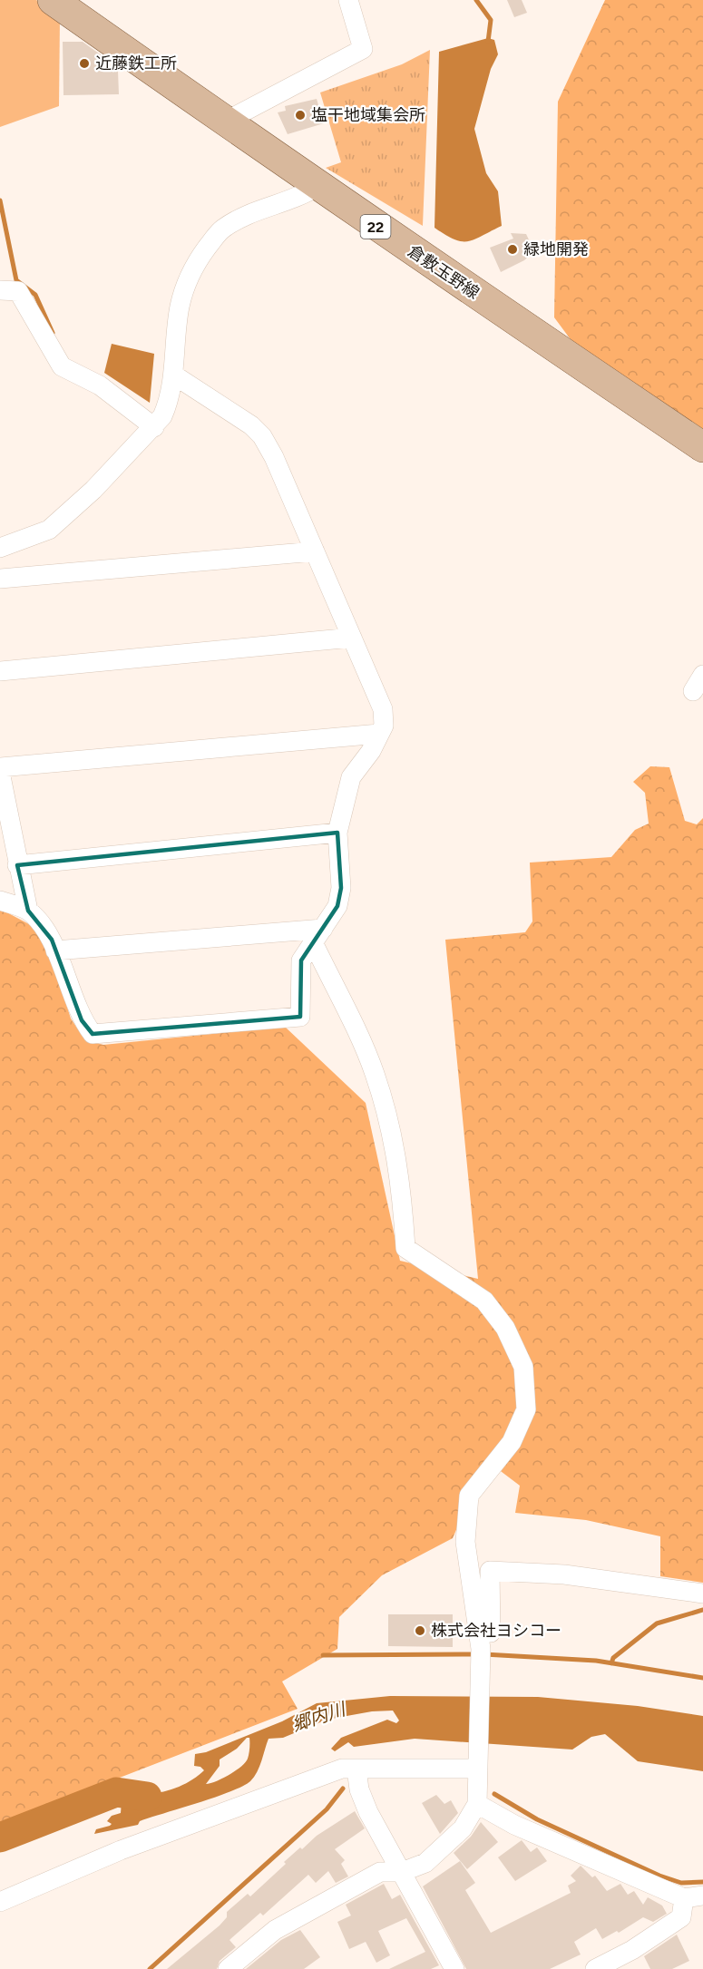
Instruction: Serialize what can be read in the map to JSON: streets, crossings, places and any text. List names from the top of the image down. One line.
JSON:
{"streets":{"main road":["22","倉敷玉野線"]},"water":["郷内川"],"places":["近藤鉄工所","塩干地域集会所","緑地開発","株式会社ヨシコー"]}
